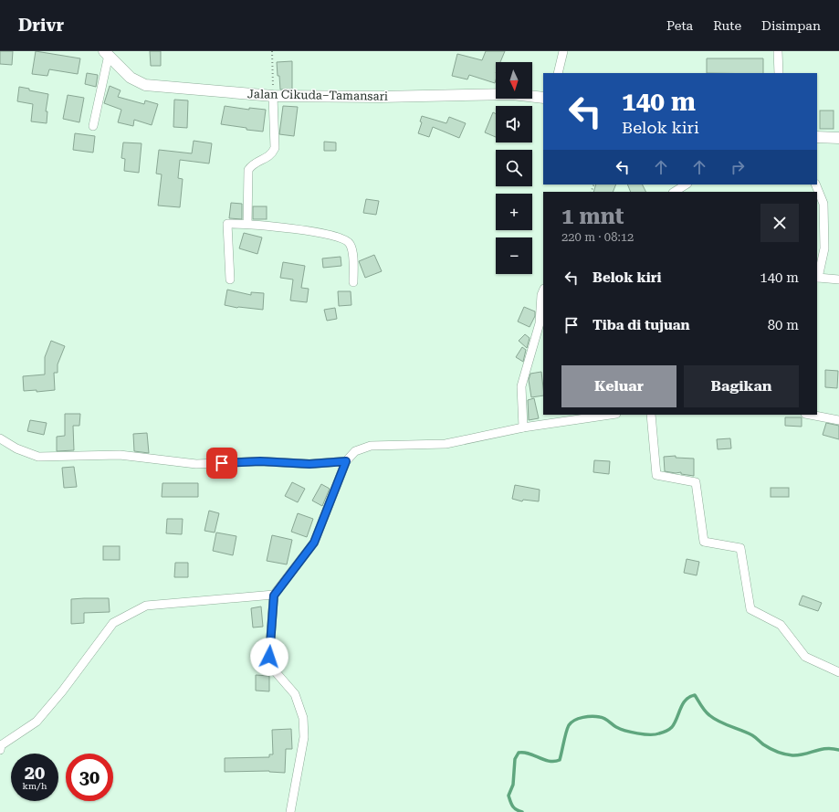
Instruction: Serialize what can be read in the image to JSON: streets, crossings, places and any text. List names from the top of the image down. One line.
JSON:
{"streets":{"street":["Jalan Cikuda–Tamansari"]},"north":"bottom","page":{"header":"Drivr","nav":["Peta","Rute","Disimpan"],"map_buttons":["+","−"],"turn":["140 m","Belok kiri"],"heading":["1 mnt","220 m · 08:12"],"list":[{"name":"Belok kiri","value":"140 m"},{"name":"Tiba di tujuan","value":"80 m"}],"buttons":["Keluar","Bagikan"],"speed":"20 km/h","limit":"30"}}
